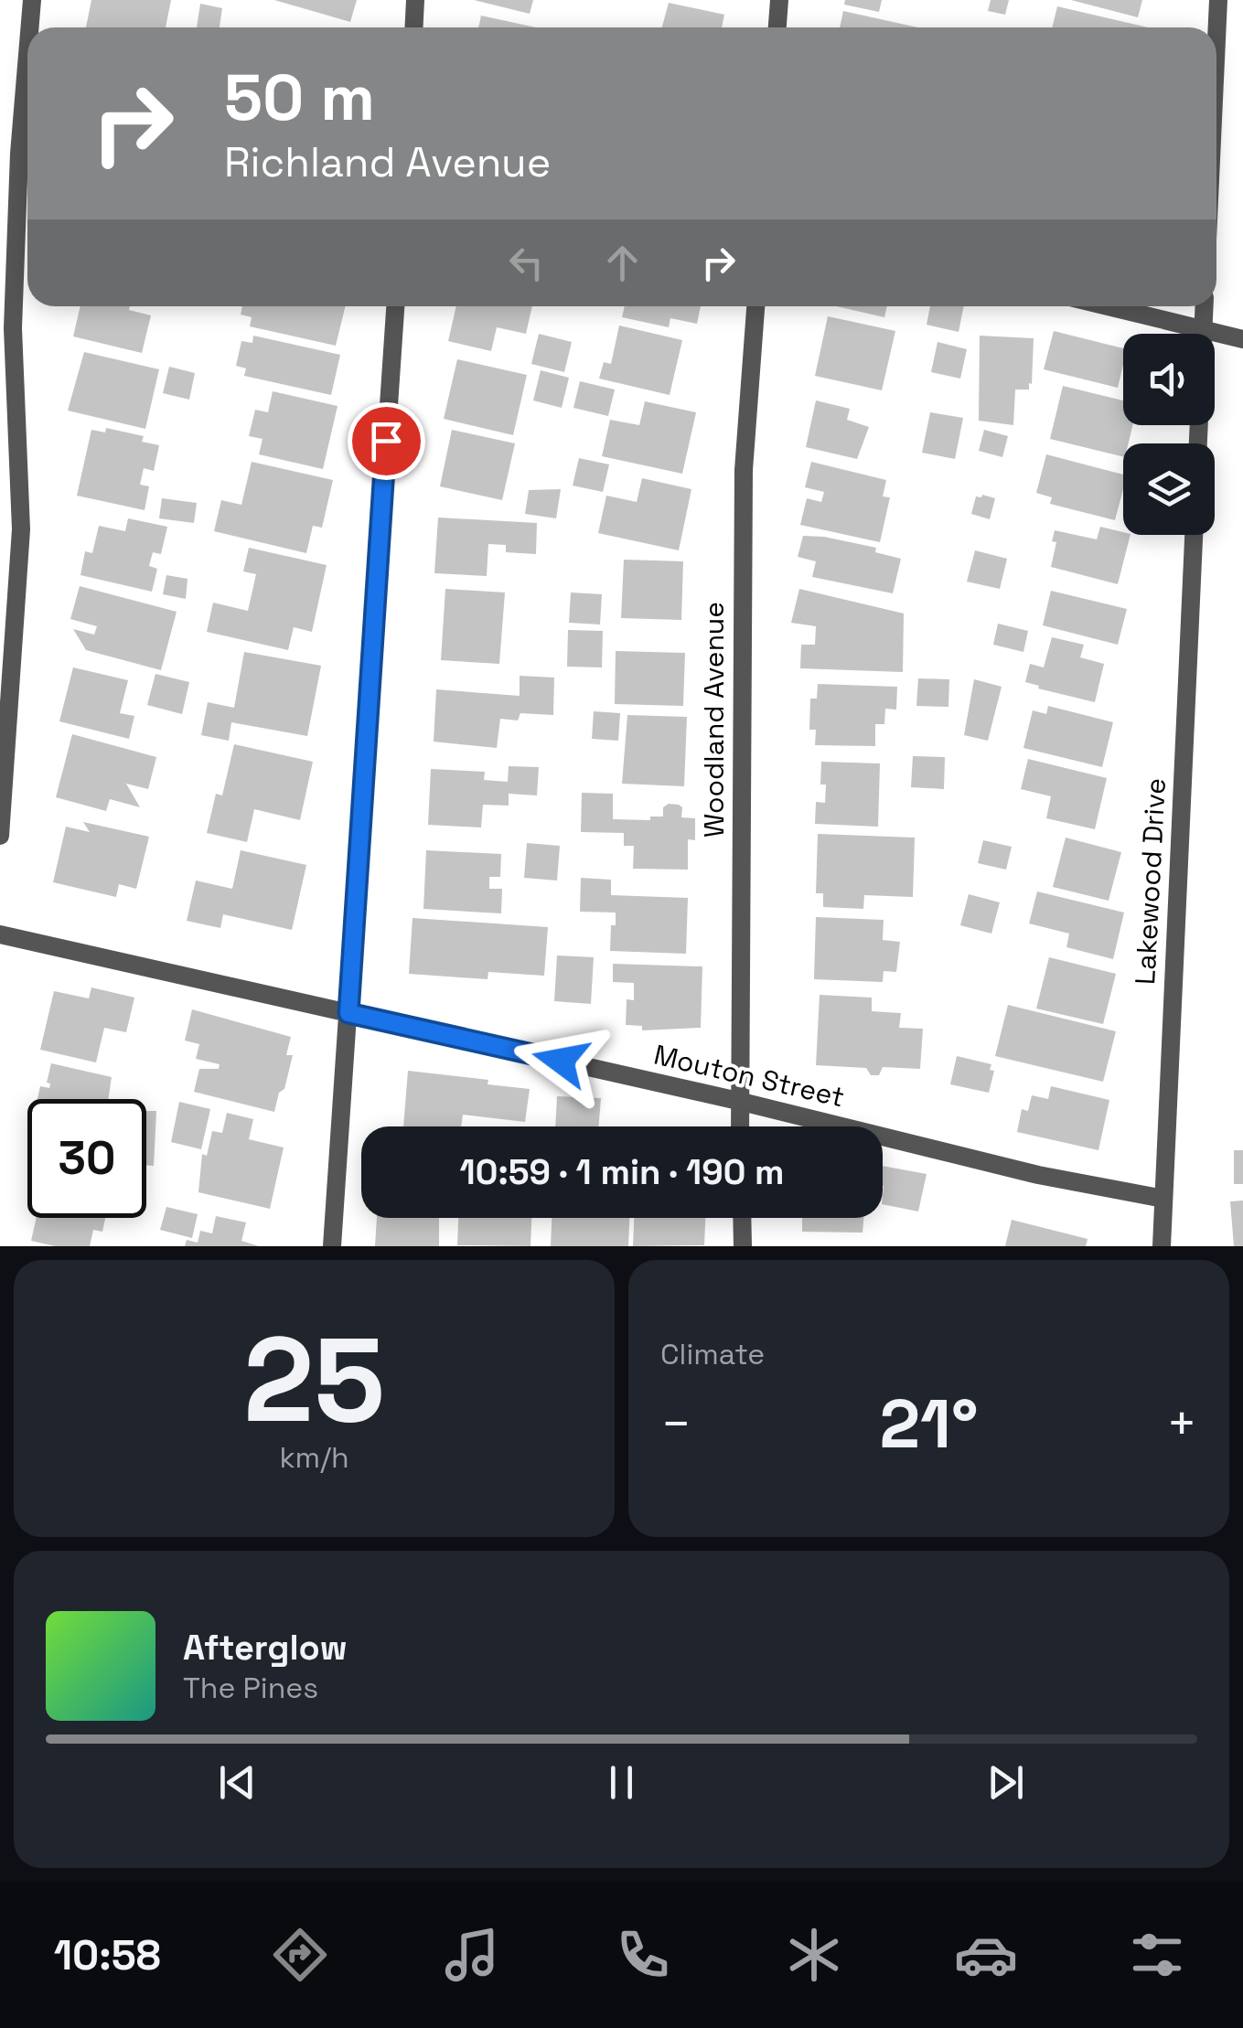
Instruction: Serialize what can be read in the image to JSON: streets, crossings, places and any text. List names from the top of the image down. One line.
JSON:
{"streets":{"street":["Woodland Avenue","Lakewood Drive","Mouton Street"]},"crossings":[["Woodland Avenue","Mouton Street"],["Lakewood Drive","Mouton Street"]],"page":{"turn":["50 m","Richland Avenue"],"limit":"30","trip":"10:59 · 1 min · 190 m","tile":[["25","km/h"],"Climate"],"heat":["−","21°","+"],"song":["Afterglow","The Pines"],"tabs":"10:58"}}
